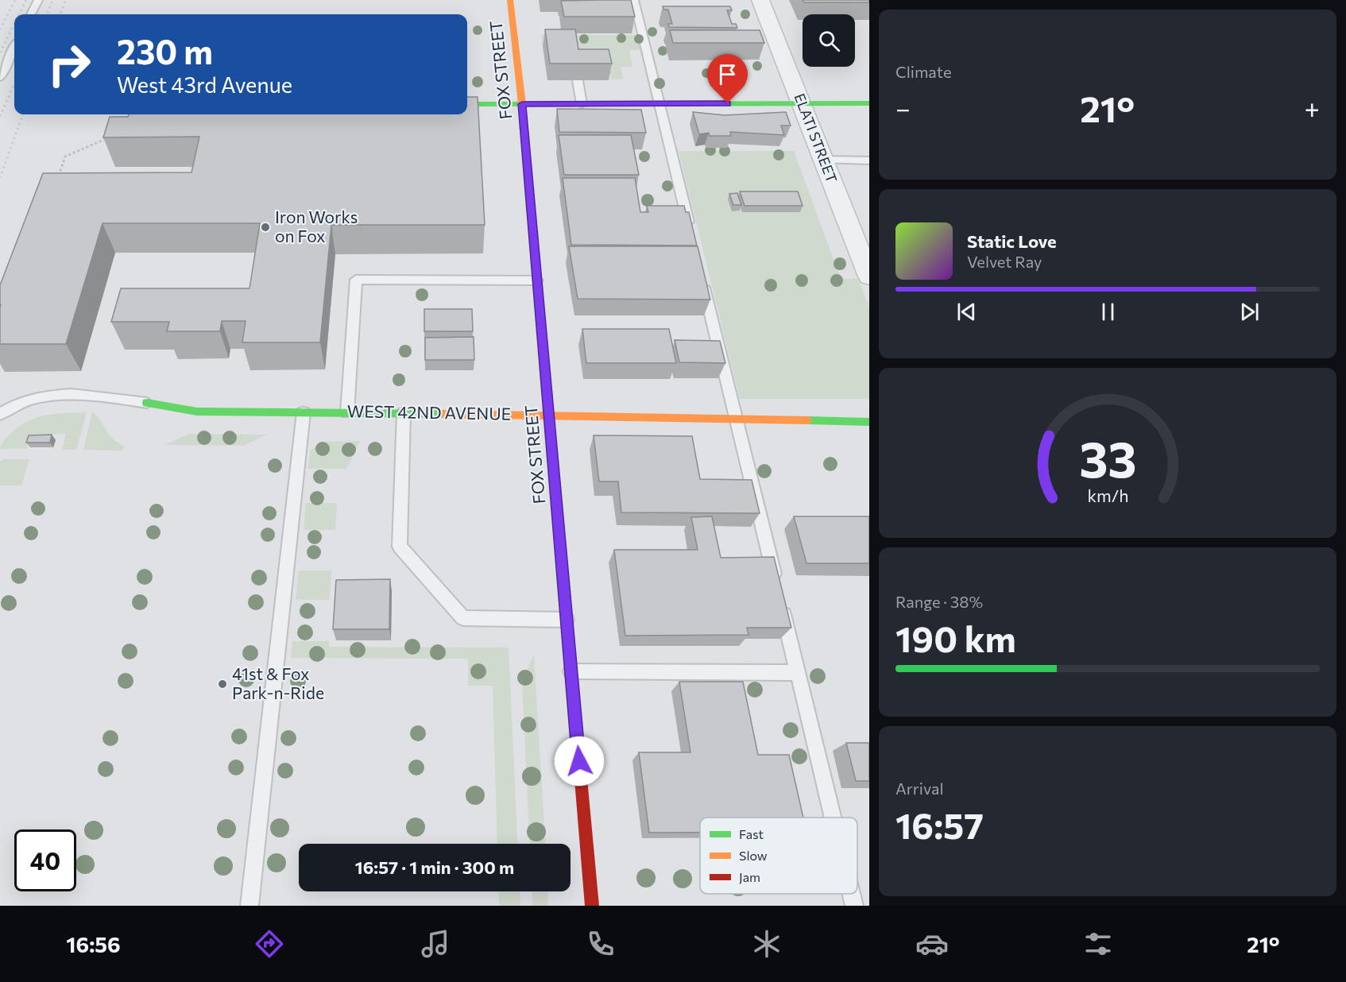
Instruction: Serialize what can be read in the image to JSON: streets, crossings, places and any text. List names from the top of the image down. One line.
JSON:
{"streets":{"street":["FOX STREET","ELATI STREET","WEST 42ND AVENUE"]},"crossings":[["FOX STREET","WEST 42ND AVENUE"]],"places":["Iron Works on Fox","41st & Fox Park-n-Ride"],"legend":["Fast","Slow","Jam"],"page":{"tile":["Climate",["Range · 38%","190 km"],["Arrival","16:57"]],"turn":["230 m","West 43rd Avenue"],"heat":["−","21°","+"],"song":["Static Love","Velvet Ray"],"limit":"40","trip":"16:57 · 1 min · 300 m","tabs":["16:56","21°"],"gauge":["33","km/h"]}}
